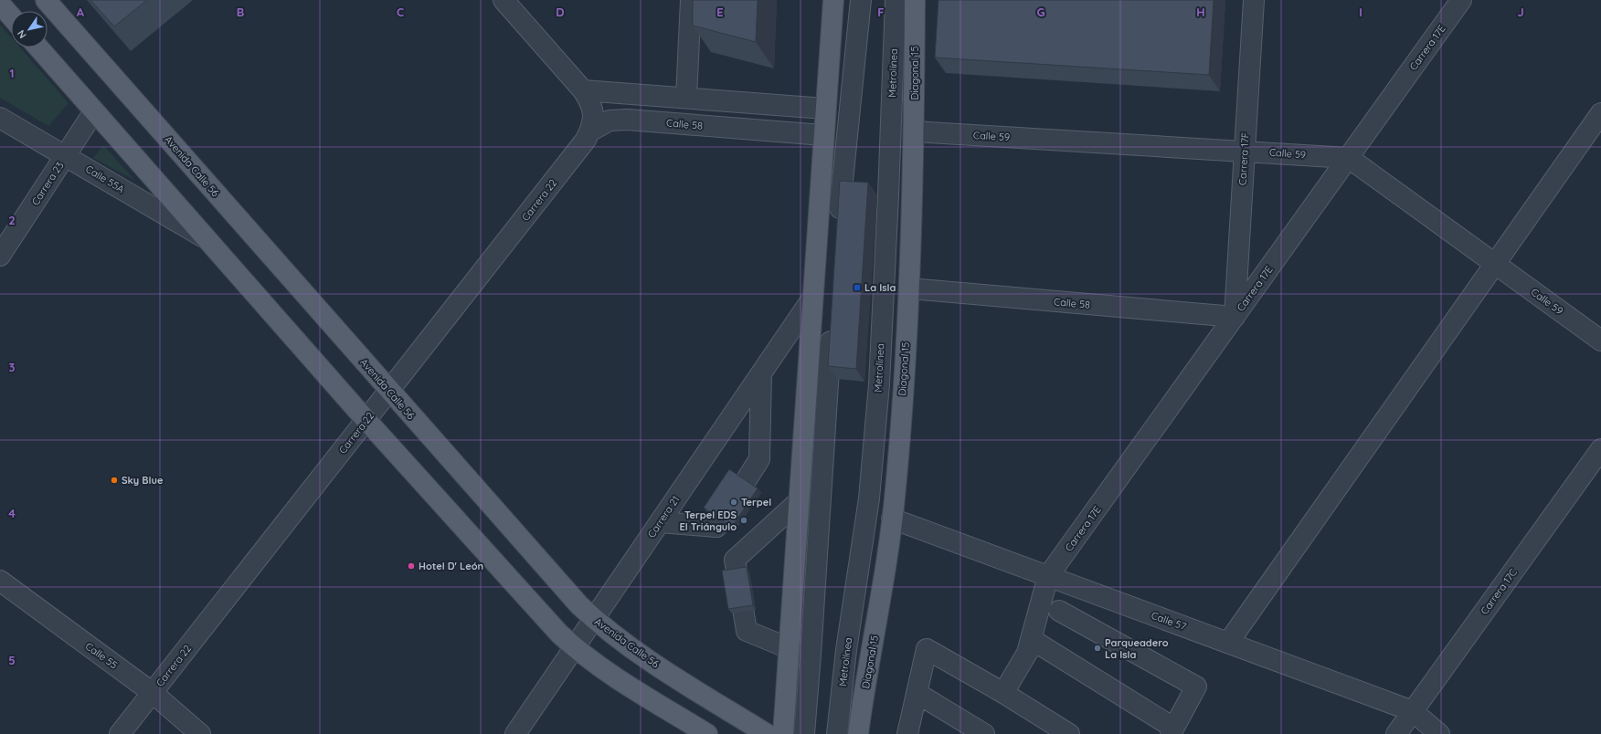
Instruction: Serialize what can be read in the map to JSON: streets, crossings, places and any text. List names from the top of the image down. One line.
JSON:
{"streets":{"main road":["Diagonal 15","Avenida Calle 56"],"street":["Carrera 17E","Metrolínea","Calle 58","Calle 59","Carrera 17F","Calle 55A","Carrera 23","Carrera 22","Carrera 21","Carrera 17C","Calle 57","Calle 55"]},"crossings":[["Carrera 17E","Calle 58"],["Carrera 17E","Calle 59"],["Carrera 17E","Carrera 17F"],["Carrera 17E","Calle 57"],["Diagonal 15","Calle 58"],["Diagonal 15","Calle 59"],["Diagonal 15","Calle 57"],["Calle 58","Carrera 17F"],["Calle 58","Carrera 22"],["Calle 59","Carrera 17F"],["Avenida Calle 56","Carrera 22"],["Avenida Calle 56","Carrera 21"],["Calle 55A","Carrera 23"],["Carrera 22","Calle 55"],["Carrera 17C","Calle 57"]],"places":{"transit":["La Isla"],"other":["Sky Blue","Terpel","Terpel EDS El Triángulo","Hotel D' León","Parqueadero La Isla"]},"north":"bottom left","grid":{"columns":["A","B","C","D","E","F","G","H","I","J"],"rows":["1","2","3","4","5"]}}
